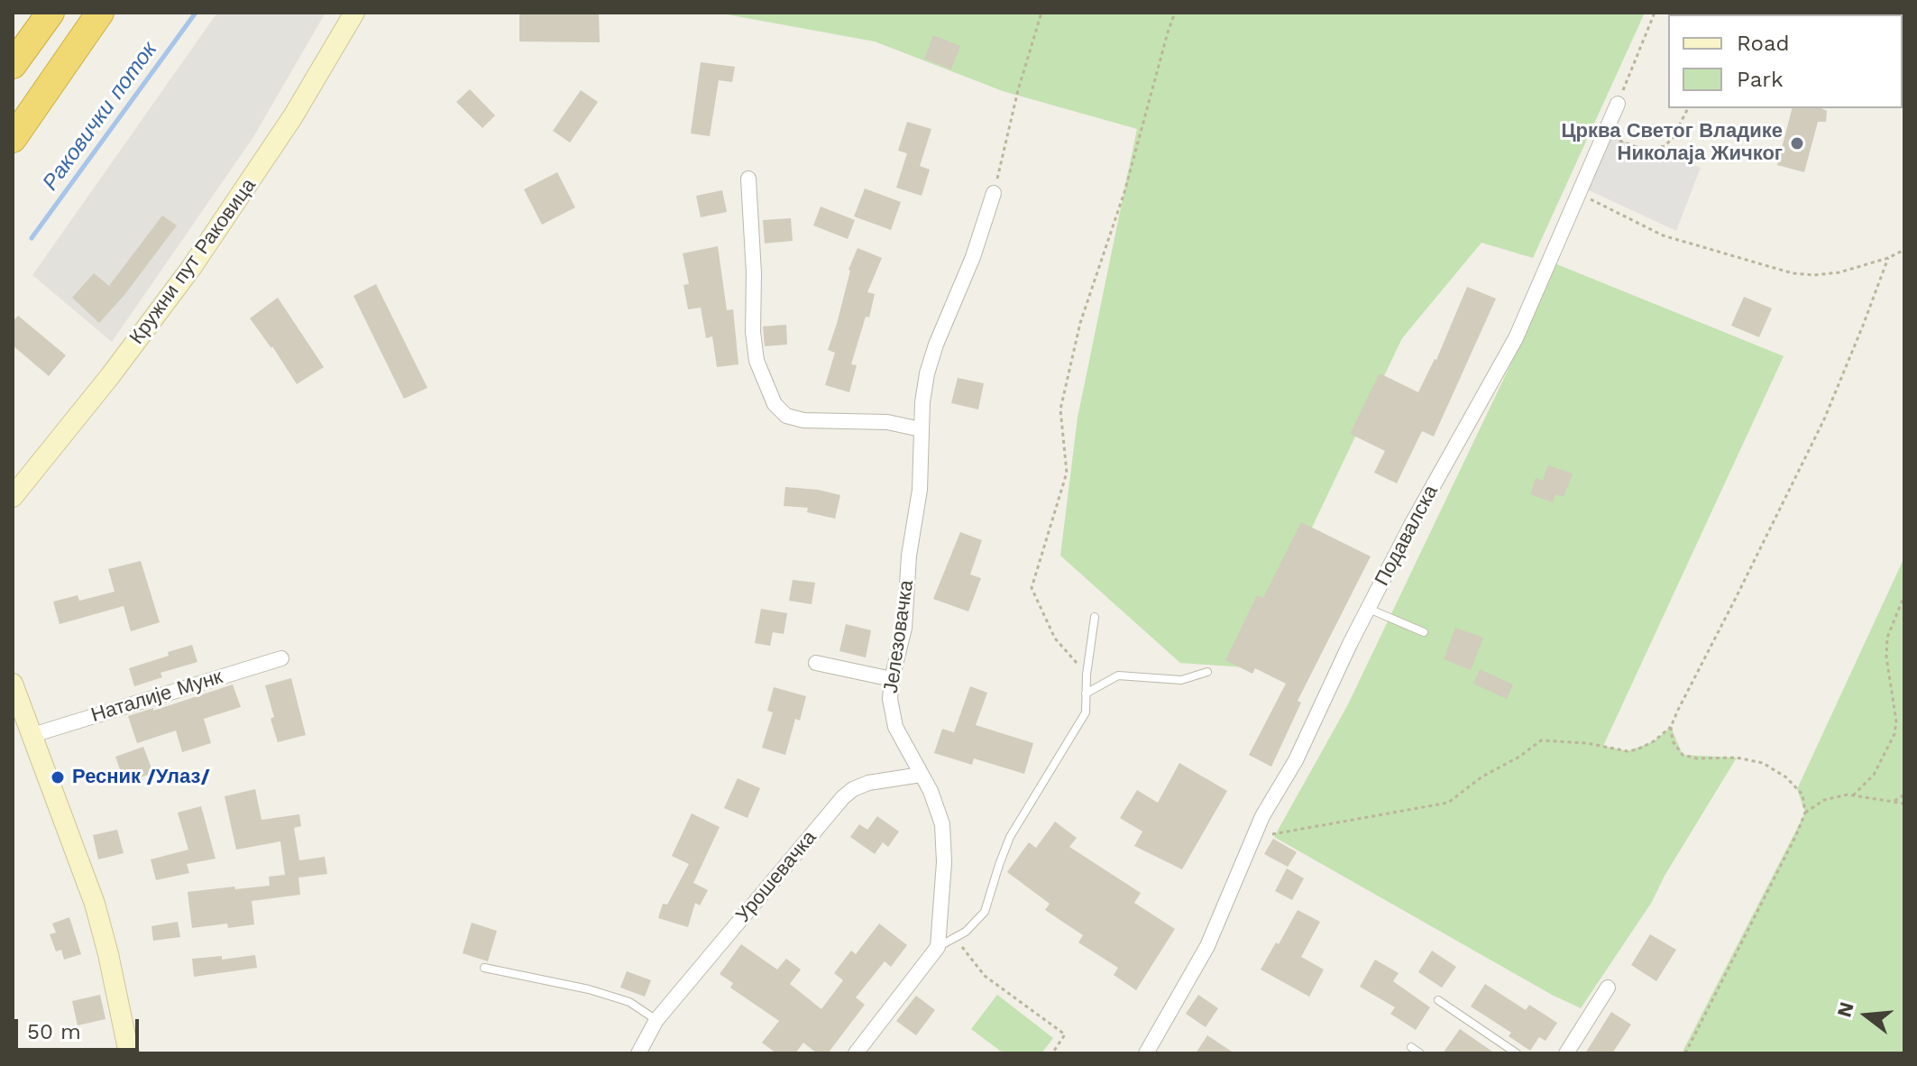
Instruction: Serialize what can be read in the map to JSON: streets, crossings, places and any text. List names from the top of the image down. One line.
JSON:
{"streets":{"main road":["Кружни пут Раковица"],"street":["Подавалска","Јелезовачка","Наталије Мунк","Урошевачка"]},"crossings":[["Јелезовачка","Урошевачка"]],"water":["Раковички поток"],"places":["Црква Светог Владике Николаја Жичког","Ресник /Улаз/"],"legend":["Road","Park"],"scale_bar":"50 m","north":"left"}
